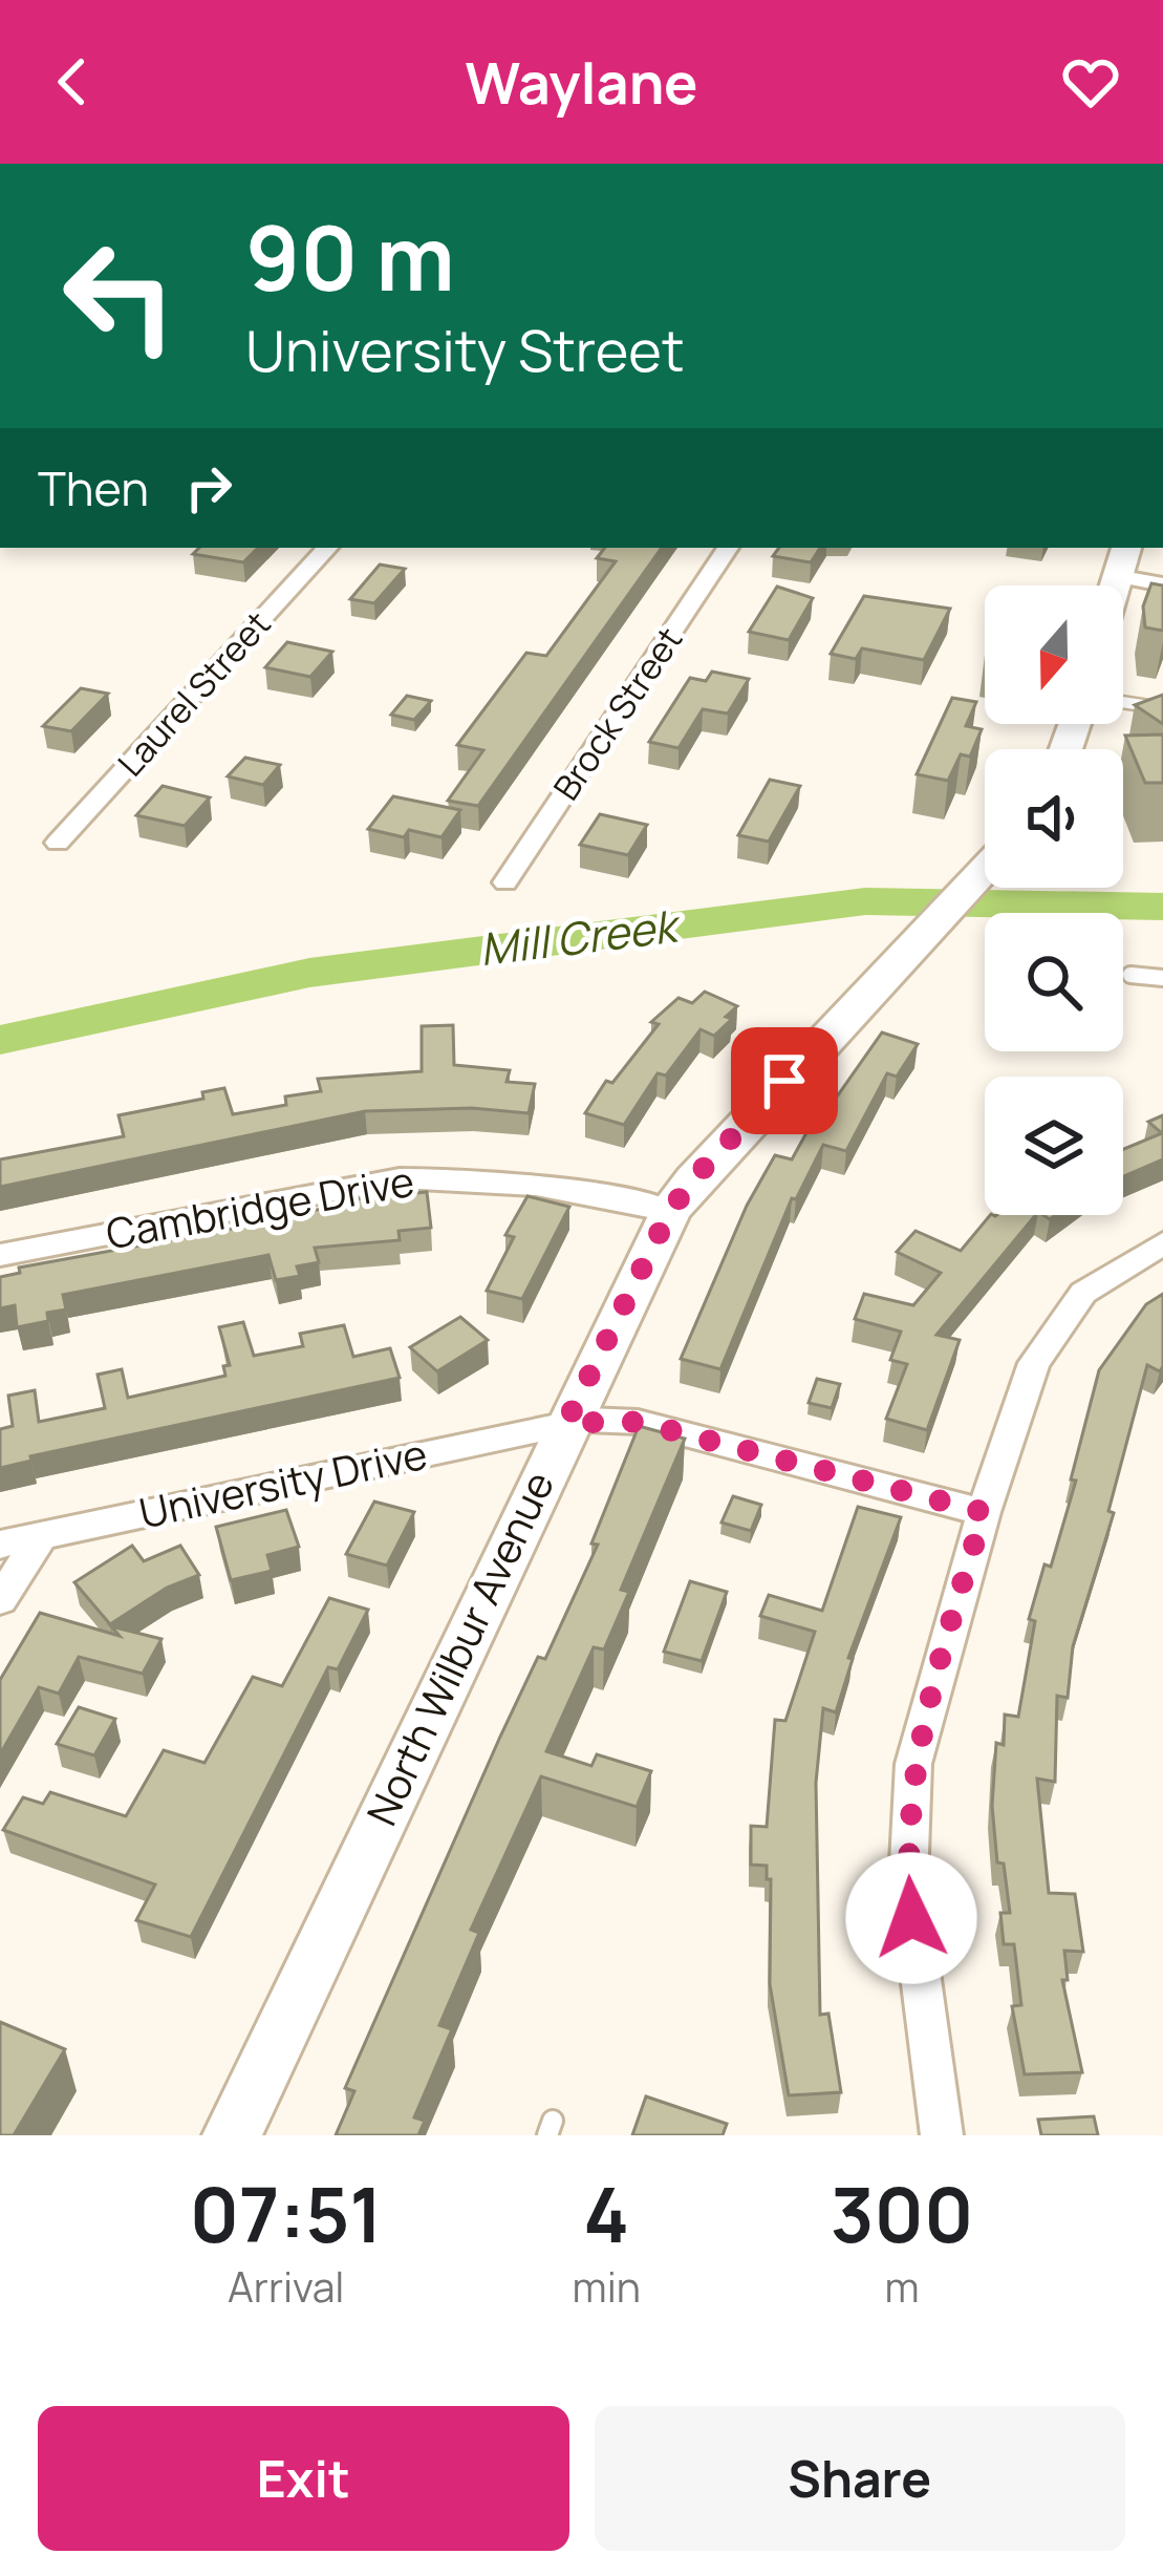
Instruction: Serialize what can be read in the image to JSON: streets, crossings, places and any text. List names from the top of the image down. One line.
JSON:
{"streets":{"main road":["North Wilbur Avenue"],"street":["Laurel Street","Brock Street","Cambridge Drive","University Drive"]},"crossings":[["Cambridge Drive","North Wilbur Avenue"],["University Drive","North Wilbur Avenue"]],"water":["Mill Creek"],"north":"bottom","page":{"header":"Waylane","turn":["90 m","University Street"],"then":"Then","eta":["07:51","Arrival","4","min","300","m"],"buttons":["Exit","Share"]}}
